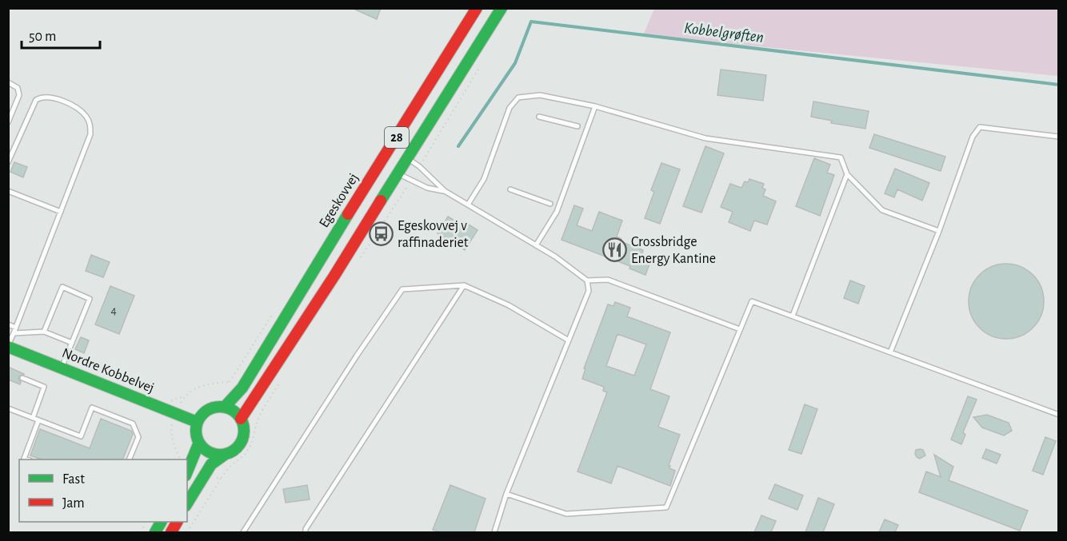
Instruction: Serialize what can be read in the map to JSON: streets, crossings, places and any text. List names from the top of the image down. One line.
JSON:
{"streets":{"main road":["28","Egeskovvej","Nordre Kobbelvej"]},"crossings":[["28","Egeskovvej"],["28","Nordre Kobbelvej"],["Egeskovvej","Nordre Kobbelvej"]],"water":["Kobbelgrøften"],"places":{"bus stop":["Egeskovvej v raffinaderiet"],"restaurant":["Crossbridge Energy Kantine"]},"house_numbers":["4"],"legend":["Fast","Jam"],"scale_bar":"50 m"}
